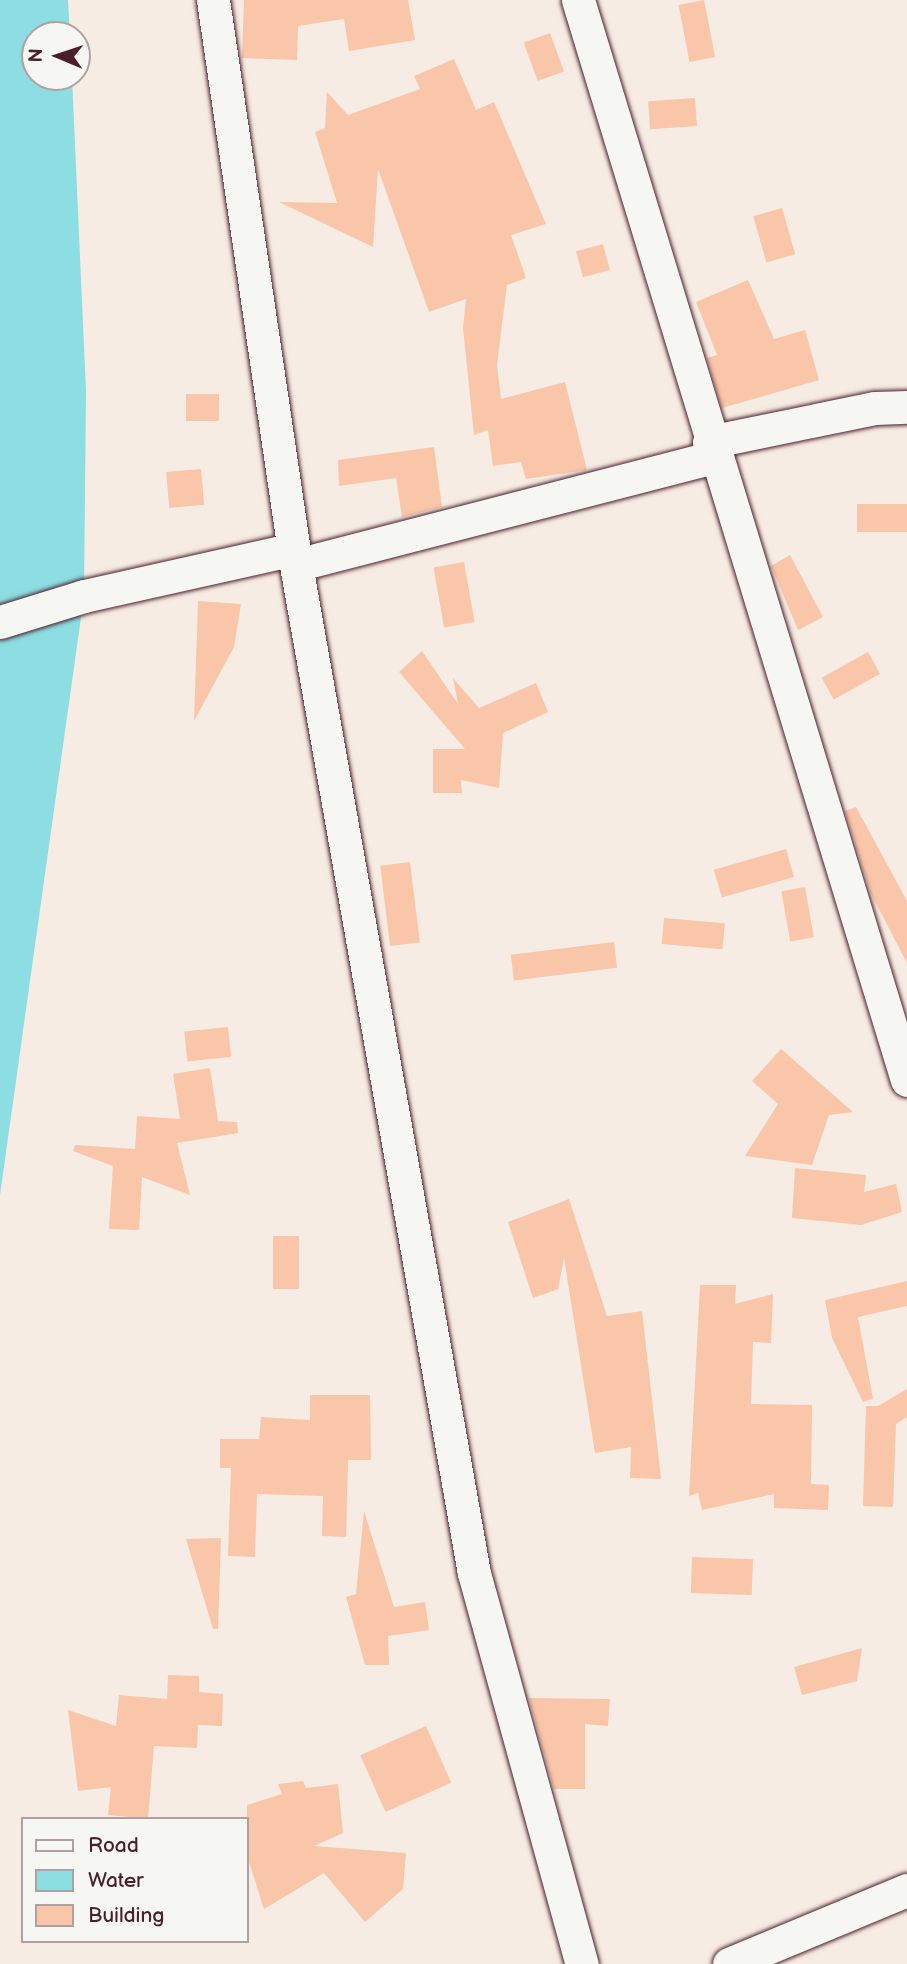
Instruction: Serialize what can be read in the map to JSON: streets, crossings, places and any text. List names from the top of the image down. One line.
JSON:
{"legend":["Road","Water","Building"],"north":"left"}
